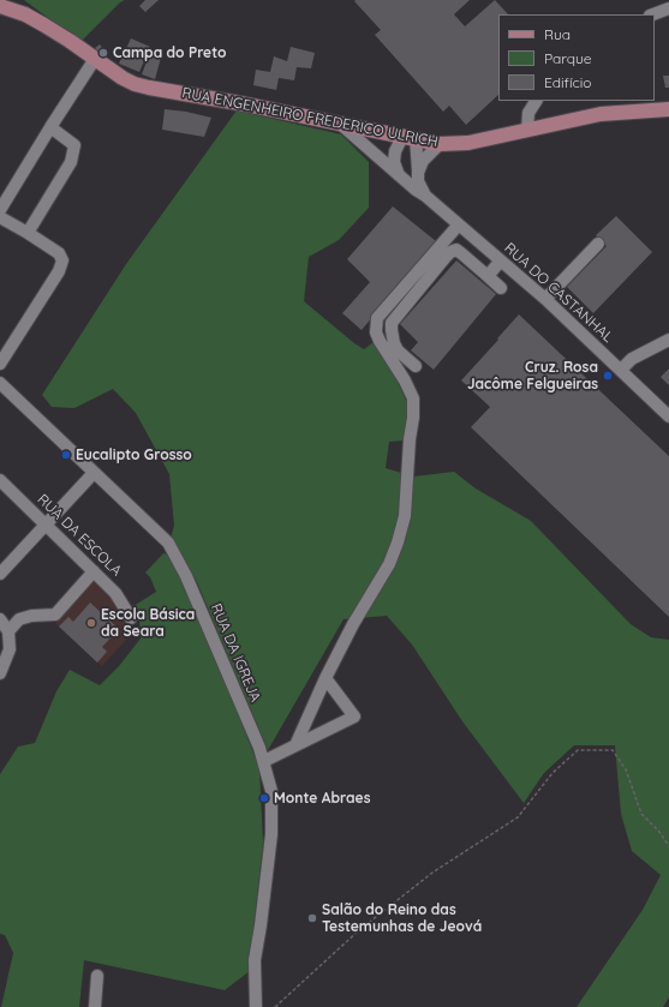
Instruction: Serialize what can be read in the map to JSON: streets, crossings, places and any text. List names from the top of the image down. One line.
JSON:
{"streets":{"main road":["RUA ENGENHEIRO FREDERICO ULRICH"],"street":["RUA DO CASTANHAL","RUA DA ESCOLA","RUA DA IGREJA"]},"crossings":[["RUA ENGENHEIRO FREDERICO ULRICH","RUA DO CASTANHAL"]],"places":["Campa do Preto","Cruz. Rosa Jacôme Felgueiras","Eucalipto Grosso","Escola Básica da Seara","Monte Abraes","Salão do Reino das Testemunhas de Jeová"],"legend":["Rua","Parque","Edifício"]}
